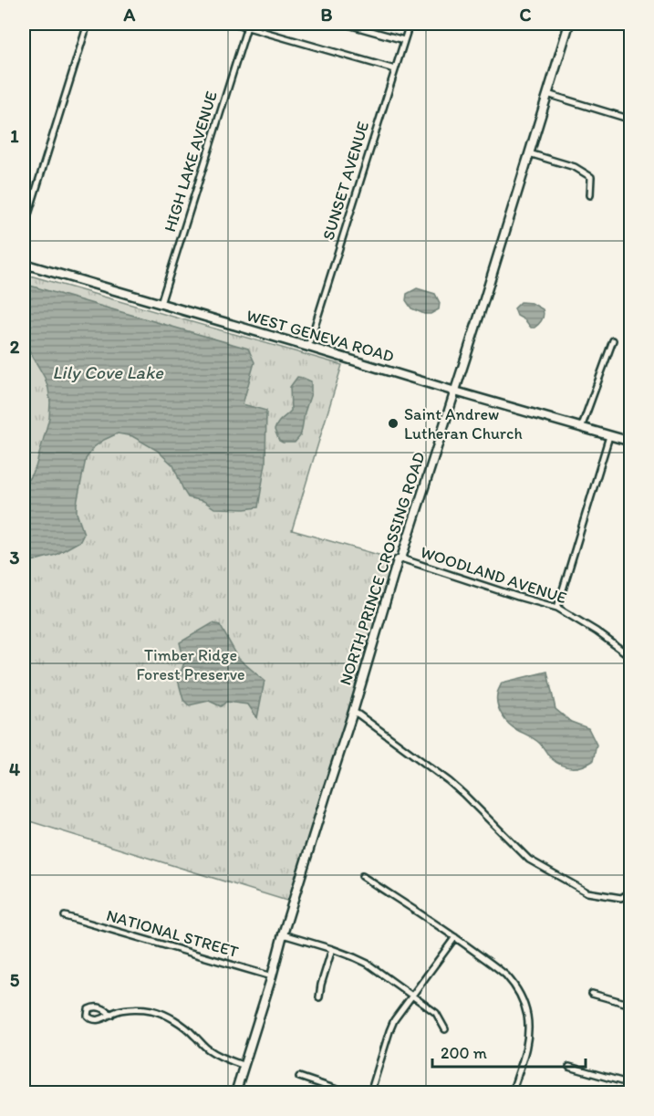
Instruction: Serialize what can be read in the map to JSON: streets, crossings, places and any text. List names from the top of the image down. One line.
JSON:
{"streets":{"street":["HIGH LAKE AVENUE","SUNSET AVENUE","WEST GENEVA ROAD","NORTH PRINCE CROSSING ROAD","WOODLAND AVENUE","NATIONAL STREET"]},"crossings":[["HIGH LAKE AVENUE","WEST GENEVA ROAD"],["SUNSET AVENUE","WEST GENEVA ROAD"],["WEST GENEVA ROAD","NORTH PRINCE CROSSING ROAD"],["NORTH PRINCE CROSSING ROAD","WOODLAND AVENUE"],["NORTH PRINCE CROSSING ROAD","NATIONAL STREET"]],"water":["Lily Cove Lake"],"parks":["Timber Ridge Forest Preserve"],"places":["Saint Andrew Lutheran Church"],"scale_bar":"200 m","grid":{"columns":["A","B","C"],"rows":["1","2","3","4","5"]}}
